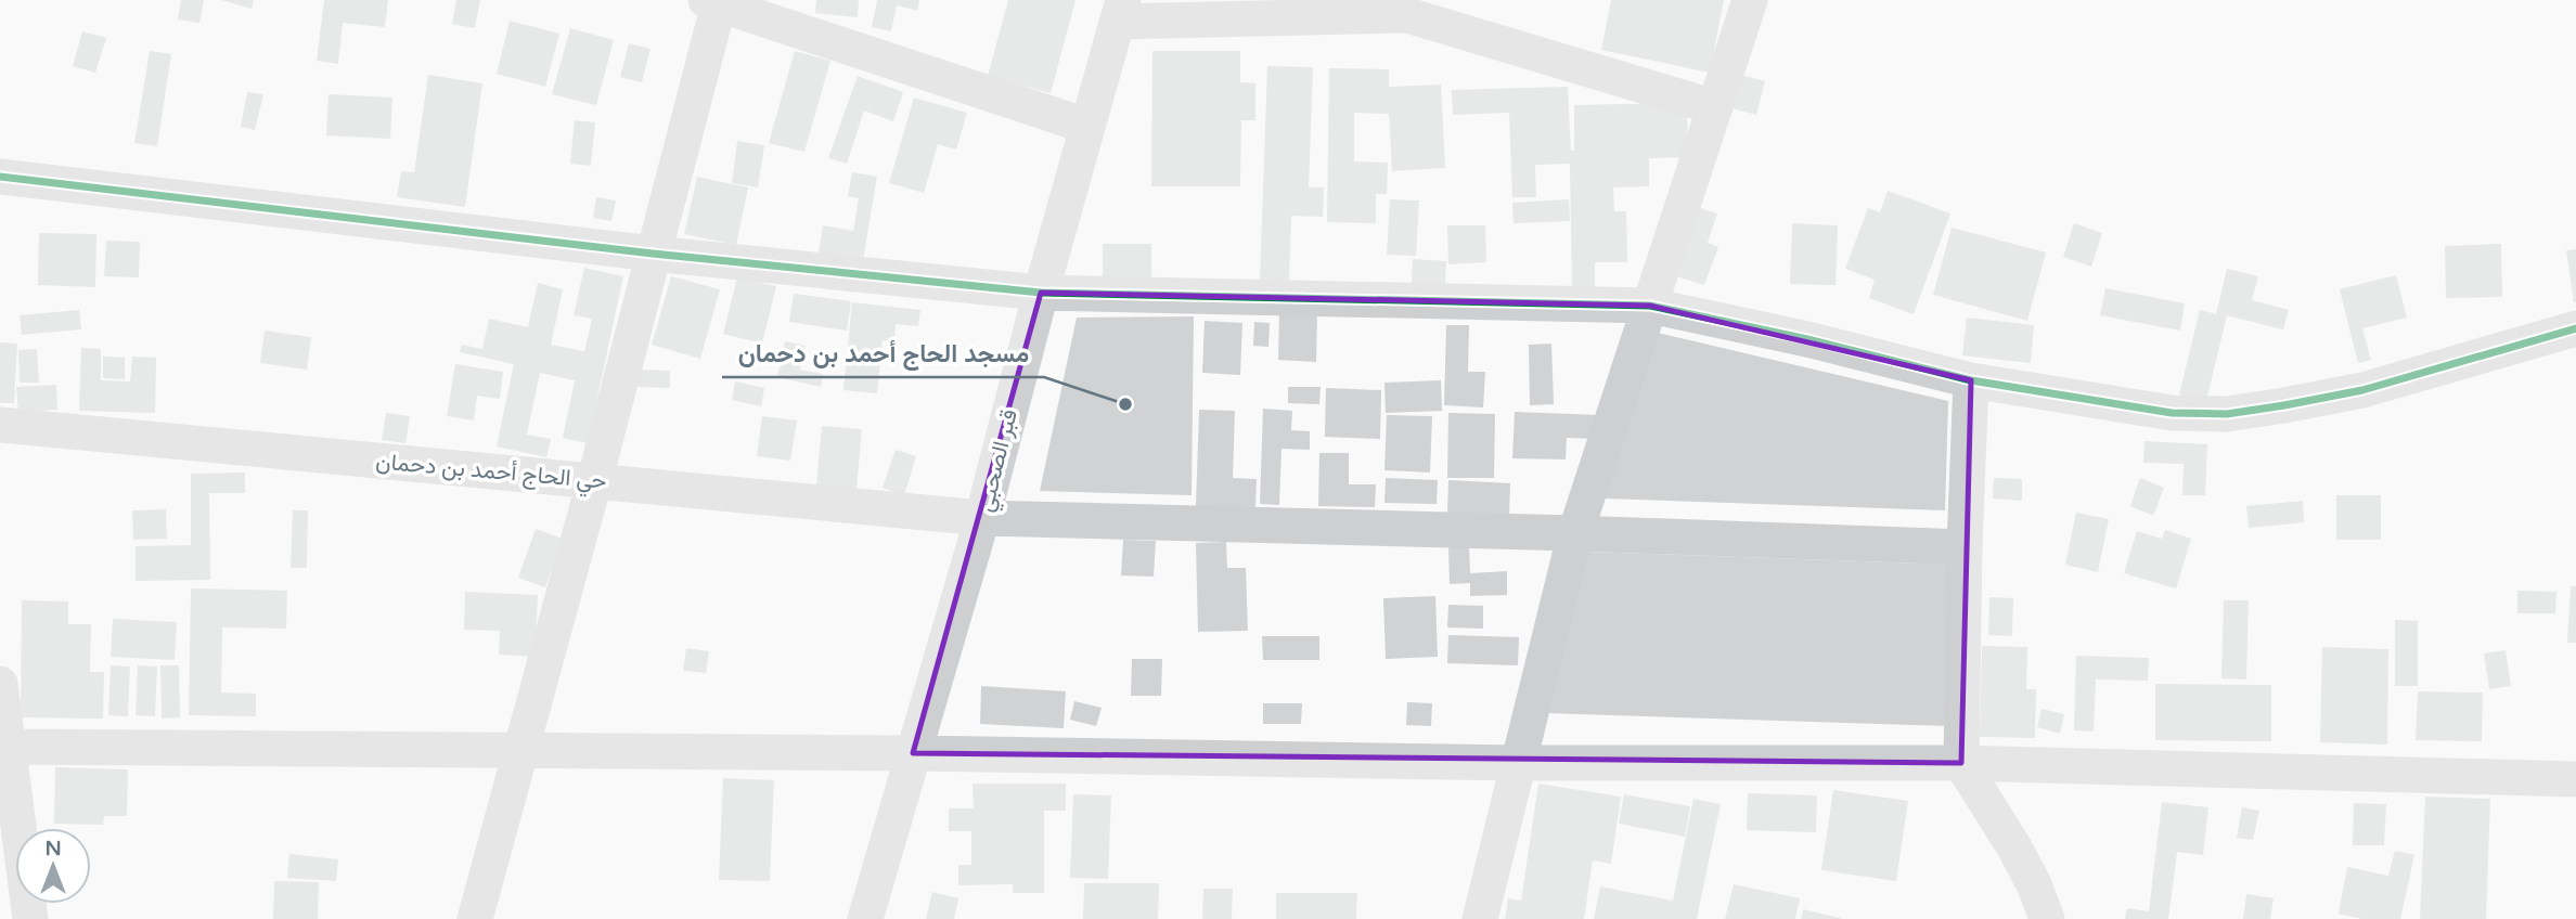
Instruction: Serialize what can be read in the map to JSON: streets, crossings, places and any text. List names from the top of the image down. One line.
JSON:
{"streets":{"street":["قبر الصحبي","حي الحاج أحمد بن دحمان"]},"crossings":[["قبر الصحبي","حي الحاج أحمد بن دحمان"]],"places":["مسجد الحاج أحمد بن دحمان"],"north":"top"}
